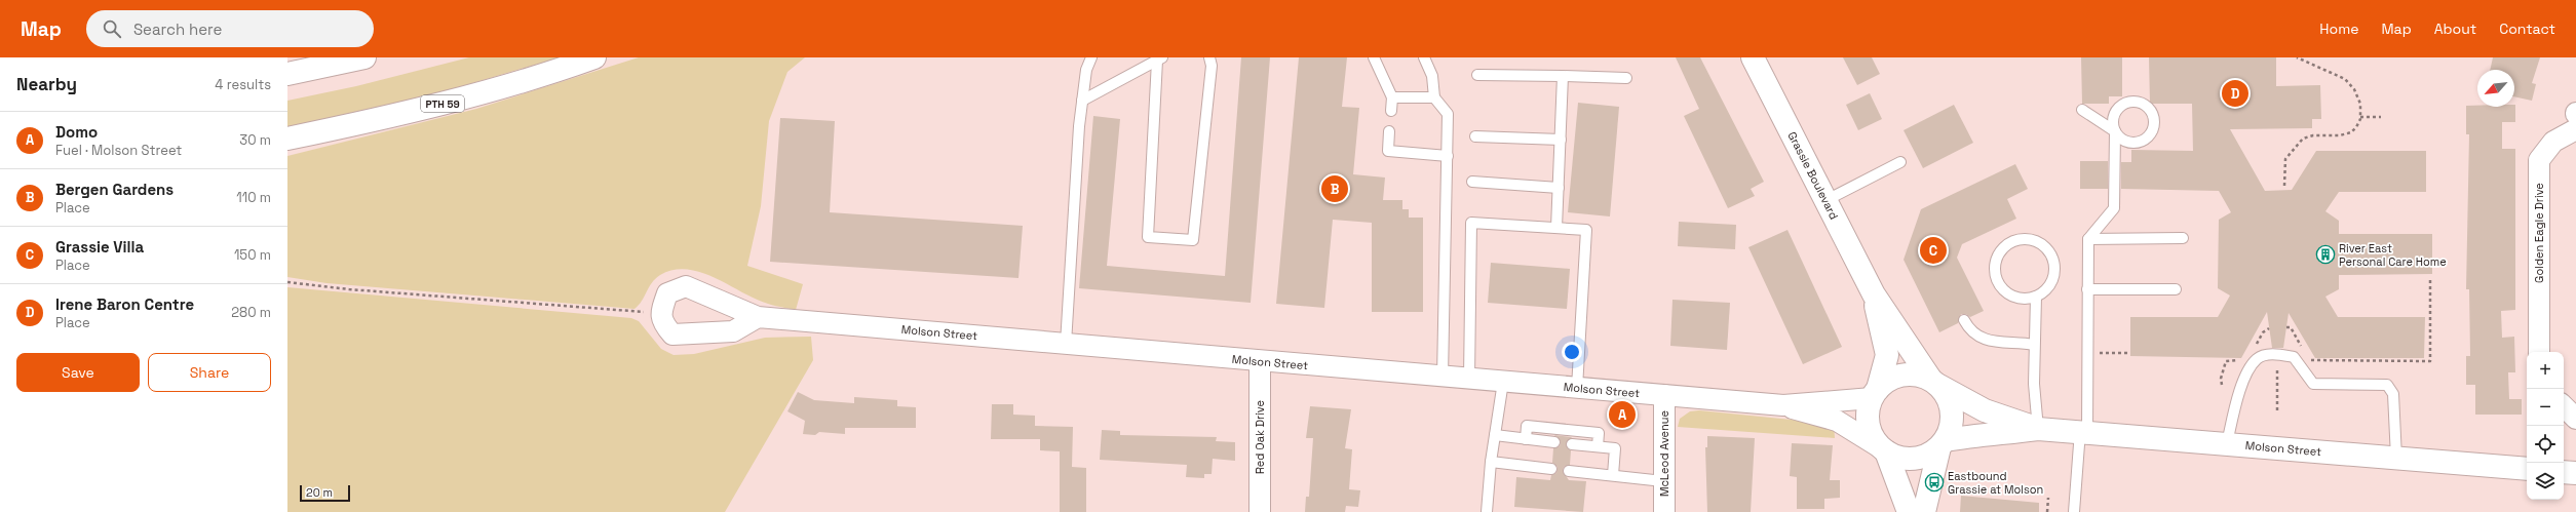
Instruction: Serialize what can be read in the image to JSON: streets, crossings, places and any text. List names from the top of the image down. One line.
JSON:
{"streets":{"street":["PTH 59","Grassie Boulevard","Golden Eagle Drive","Molson Street","Red Oak Drive","McLeod Avenue"]},"crossings":[["Grassie Boulevard","Molson Street"],["Molson Street","Red Oak Drive"],["Molson Street","McLeod Avenue"]],"places":{"building":["River East Personal Care Home"],"bus stop":["Eastbound Grassie at Molson"]},"scale_bar":"20 m","north":"bottom left","page":{"header":"Map","search":"Search here","nav":["Home","Map","About","Contact"],"heading":["Nearby","4 results"],"pins":["D","B","C","A"],"list":[{"mark":"A","name":"Domo","note":"Fuel · Molson Street","value":"30 m"},{"mark":"B","name":"Bergen Gardens","note":"Place","value":"110 m"},{"mark":"C","name":"Grassie Villa","note":"Place","value":"150 m"},{"mark":"D","name":"Irene Baron Centre","note":"Place","value":"280 m"}],"buttons":["Save","Share"],"map_buttons":["+","−"],"scale":"20 m"}}
